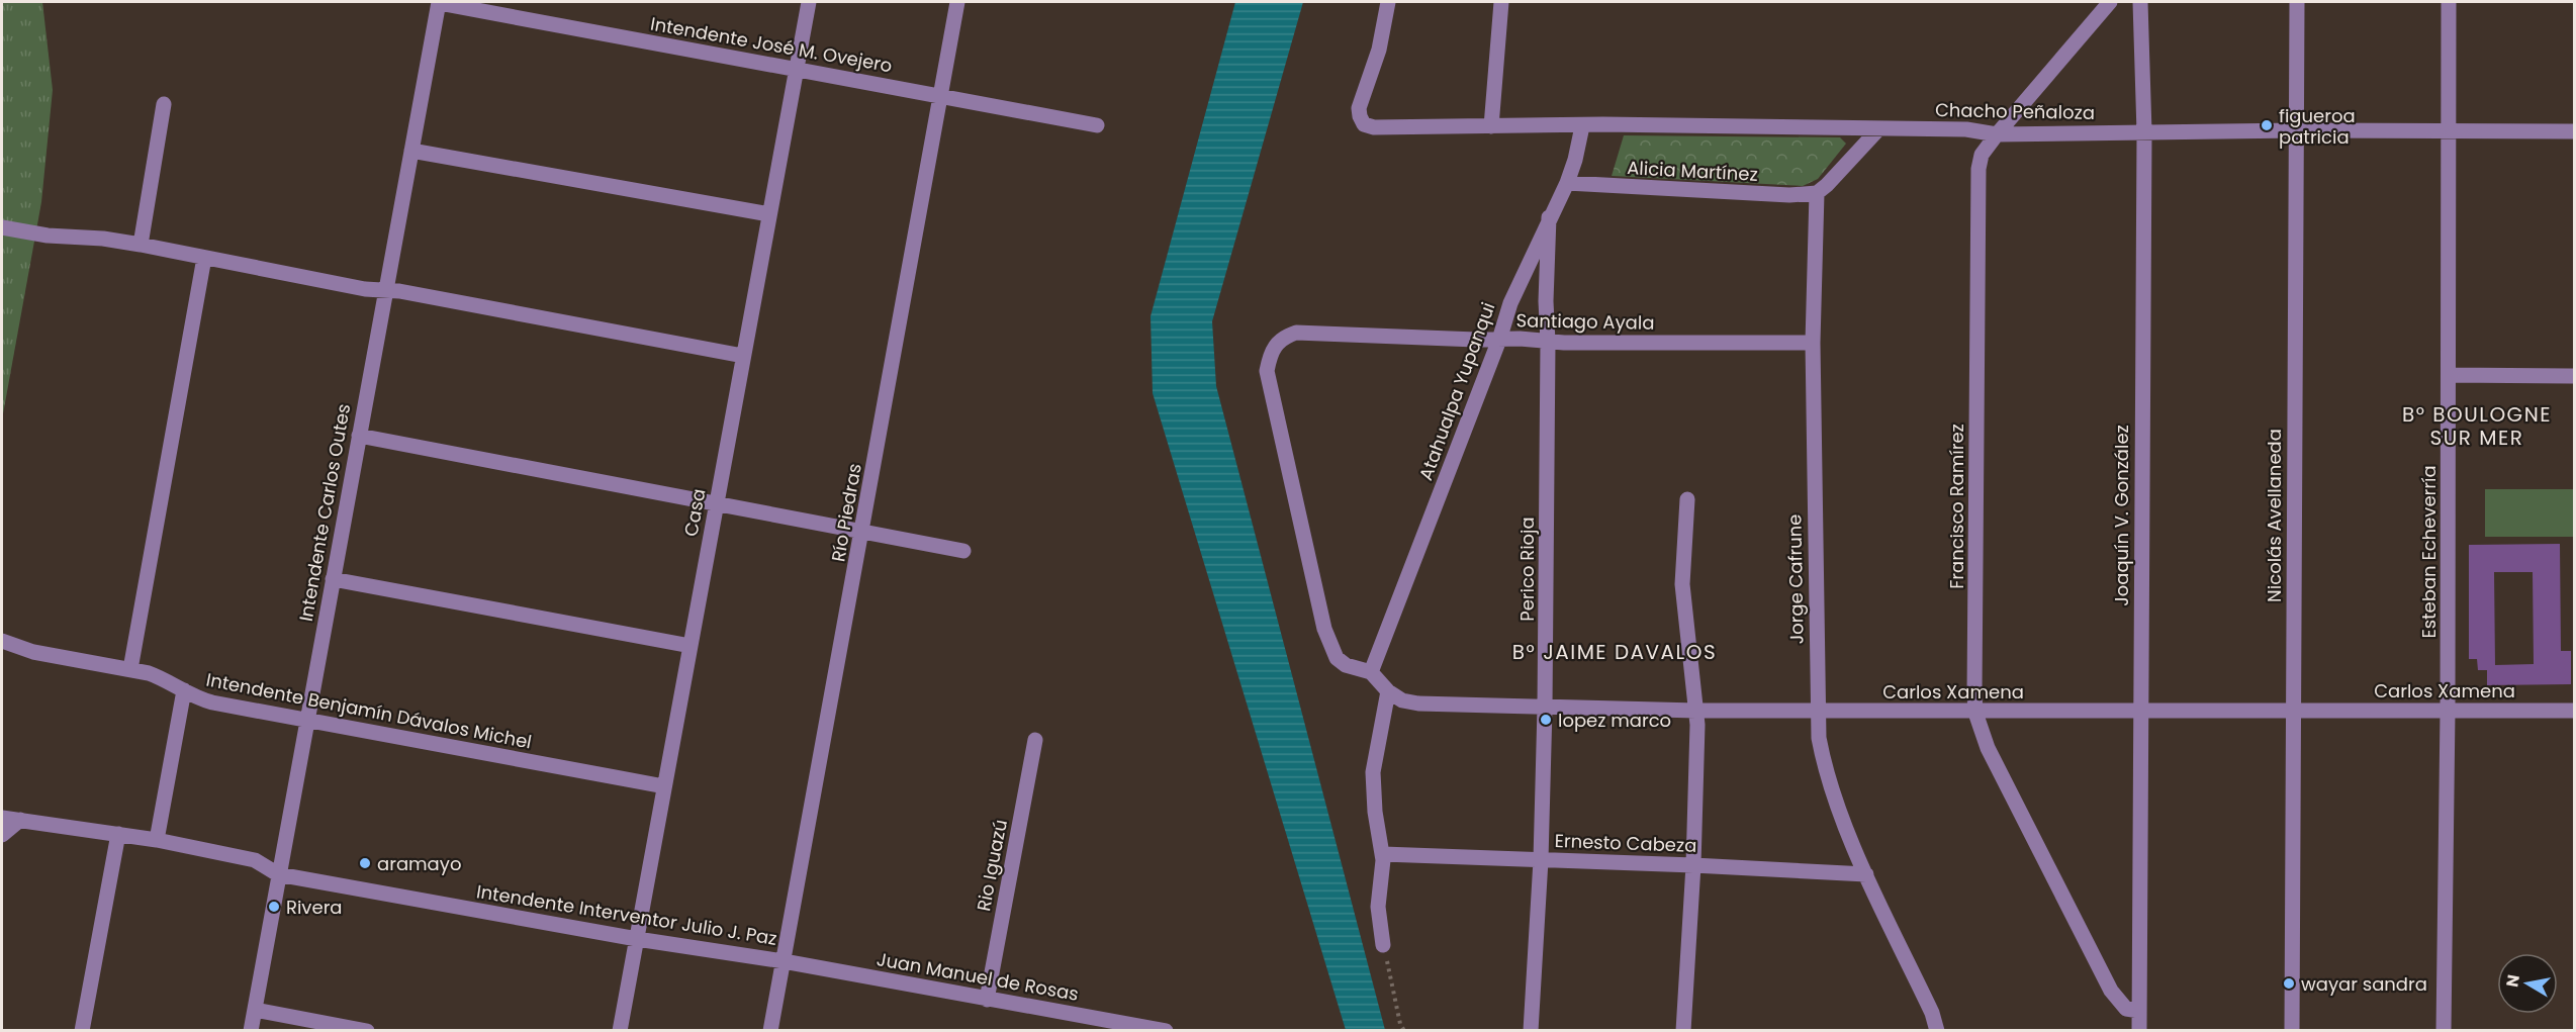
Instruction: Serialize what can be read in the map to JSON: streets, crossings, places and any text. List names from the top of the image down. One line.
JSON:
{"streets":{"street":["Intendente José M. Ovejero","Chacho Peñaloza","Alicia Martínez","Santiago Ayala","Atahualpa Yupanqui","Francisco Ramírez","Intendente Carlos Outes","Casa","Río Piedras","Joaquín V. González","Nicolás Avellaneda","Esteban Echeverría","Perico Rioja","Jorge Cafrune","Carlos Xamena","Intendente Benjamín Dávalos Michel","Ernesto Cabeza","Rio Iguazú","Intendente Interventor Julio J. Paz","Juan Manuel de Rosas"]},"crossings":[["Intendente José M. Ovejero","Intendente Carlos Outes"],["Intendente José M. Ovejero","Casa"],["Intendente José M. Ovejero","Río Piedras"],["Chacho Peñaloza","Atahualpa Yupanqui"],["Chacho Peñaloza","Francisco Ramírez"],["Chacho Peñaloza","Joaquín V. González"],["Chacho Peñaloza","Nicolás Avellaneda"],["Chacho Peñaloza","Esteban Echeverría"],["Alicia Martínez","Atahualpa Yupanqui"],["Alicia Martínez","Jorge Cafrune"],["Santiago Ayala","Atahualpa Yupanqui"],["Santiago Ayala","Perico Rioja"],["Santiago Ayala","Jorge Cafrune"],["Santiago Ayala","Carlos Xamena"],["Atahualpa Yupanqui","Perico Rioja"],["Atahualpa Yupanqui","Carlos Xamena"],["Francisco Ramírez","Joaquín V. González"],["Francisco Ramírez","Carlos Xamena"],["Intendente Carlos Outes","Intendente Benjamín Dávalos Michel"],["Intendente Carlos Outes","Intendente Interventor Julio J. Paz"],["Casa","Intendente Benjamín Dávalos Michel"],["Casa","Intendente Interventor Julio J. Paz"],["Río Piedras","Intendente Interventor Julio J. Paz"],["Río Piedras","Juan Manuel de Rosas"],["Joaquín V. González","Carlos Xamena"],["Nicolás Avellaneda","Carlos Xamena"],["Esteban Echeverría","Carlos Xamena"],["Perico Rioja","Carlos Xamena"],["Perico Rioja","Ernesto Cabeza"],["Jorge Cafrune","Carlos Xamena"],["Jorge Cafrune","Ernesto Cabeza"],["Rio Iguazú","Juan Manuel de Rosas"],["Intendente Interventor Julio J. Paz","Juan Manuel de Rosas"]],"districts":["B° BOULOGNE SUR MER","B° JAIME DAVALOS"],"places":["figueroa patricia","lopez marco","aramayo","Rivera","wayar sandra"],"north":"left"}
